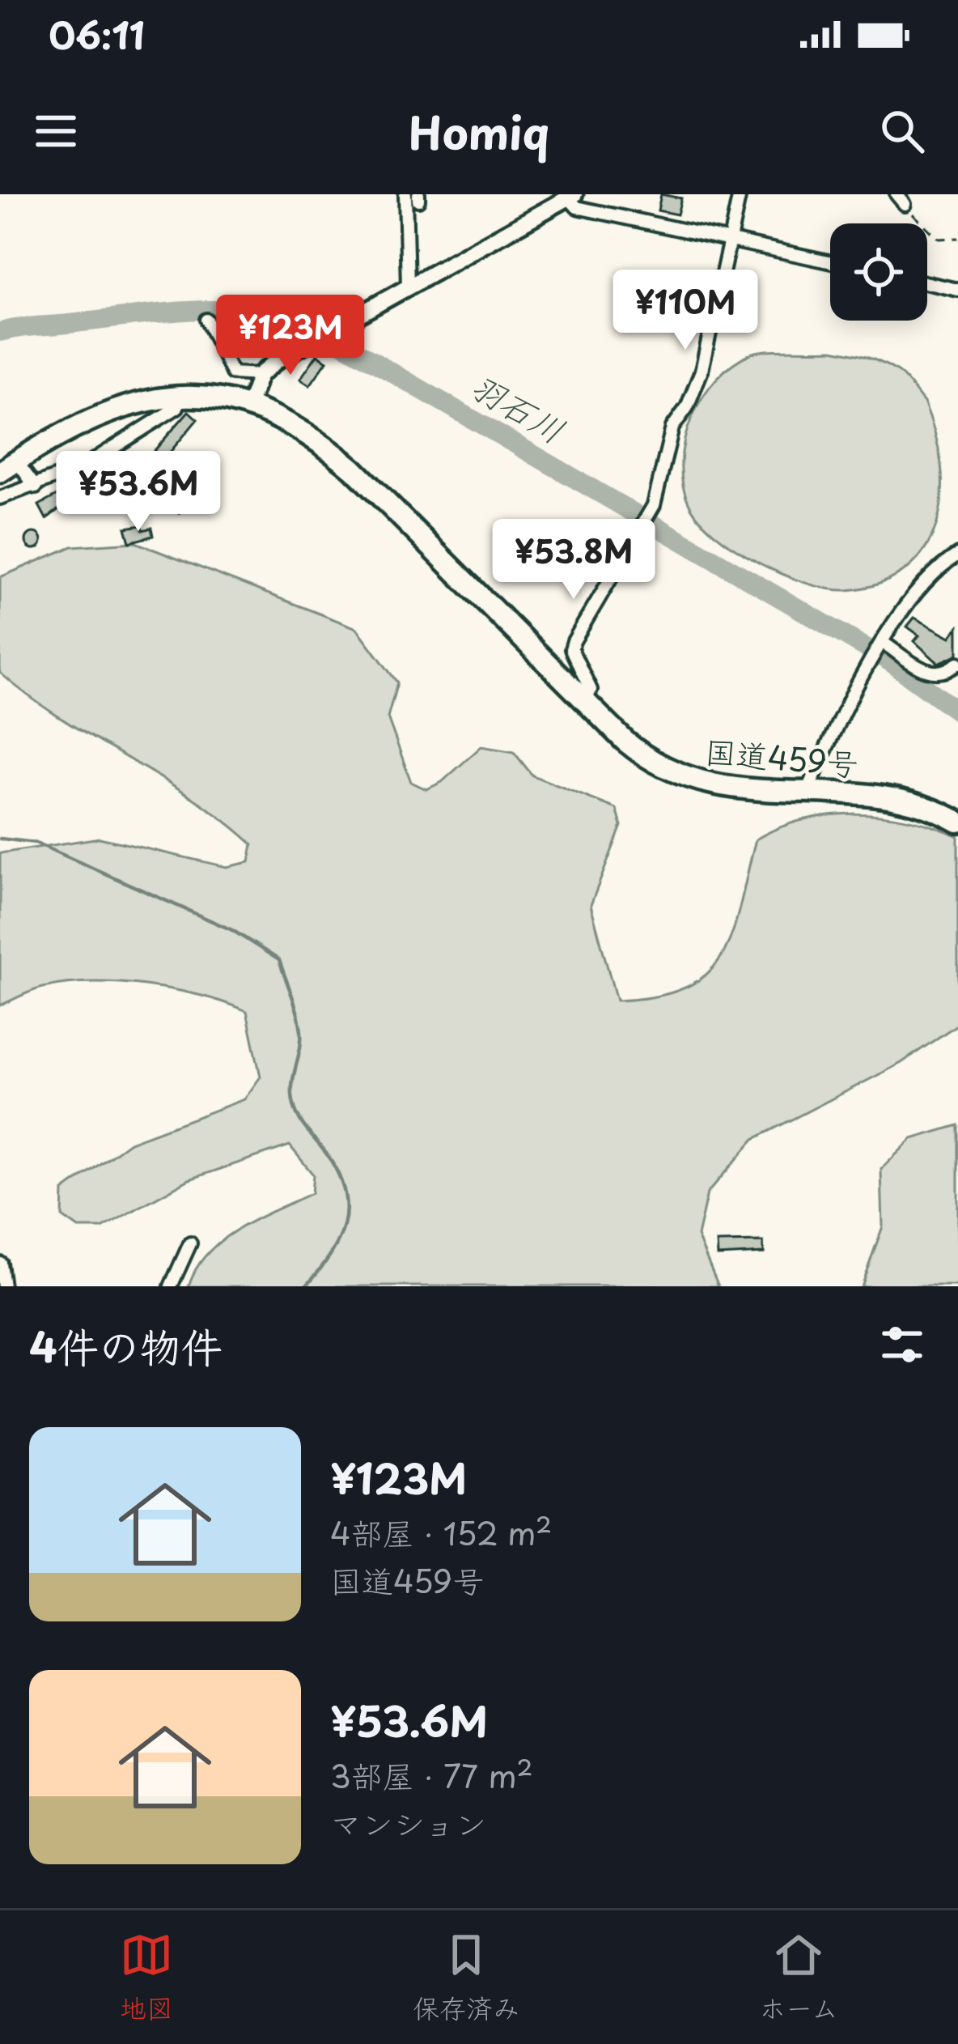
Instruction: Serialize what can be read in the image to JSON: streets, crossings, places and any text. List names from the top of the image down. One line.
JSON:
{"streets":{"highway":["国道459号"]},"water":["羽石川"],"page":{"status":"06:11","header":"Homiq","price":["¥110M","¥123M","¥53.6M","¥53.8M"],"heading":"4件の物件","list":[{"name":"¥123M","note":"4部屋 · 152 m² · 国道459号"},{"name":"¥53.6M","note":"3部屋 · 77 m² · マンション"}],"tabs":["地図","保存済み","ホーム"]}}
